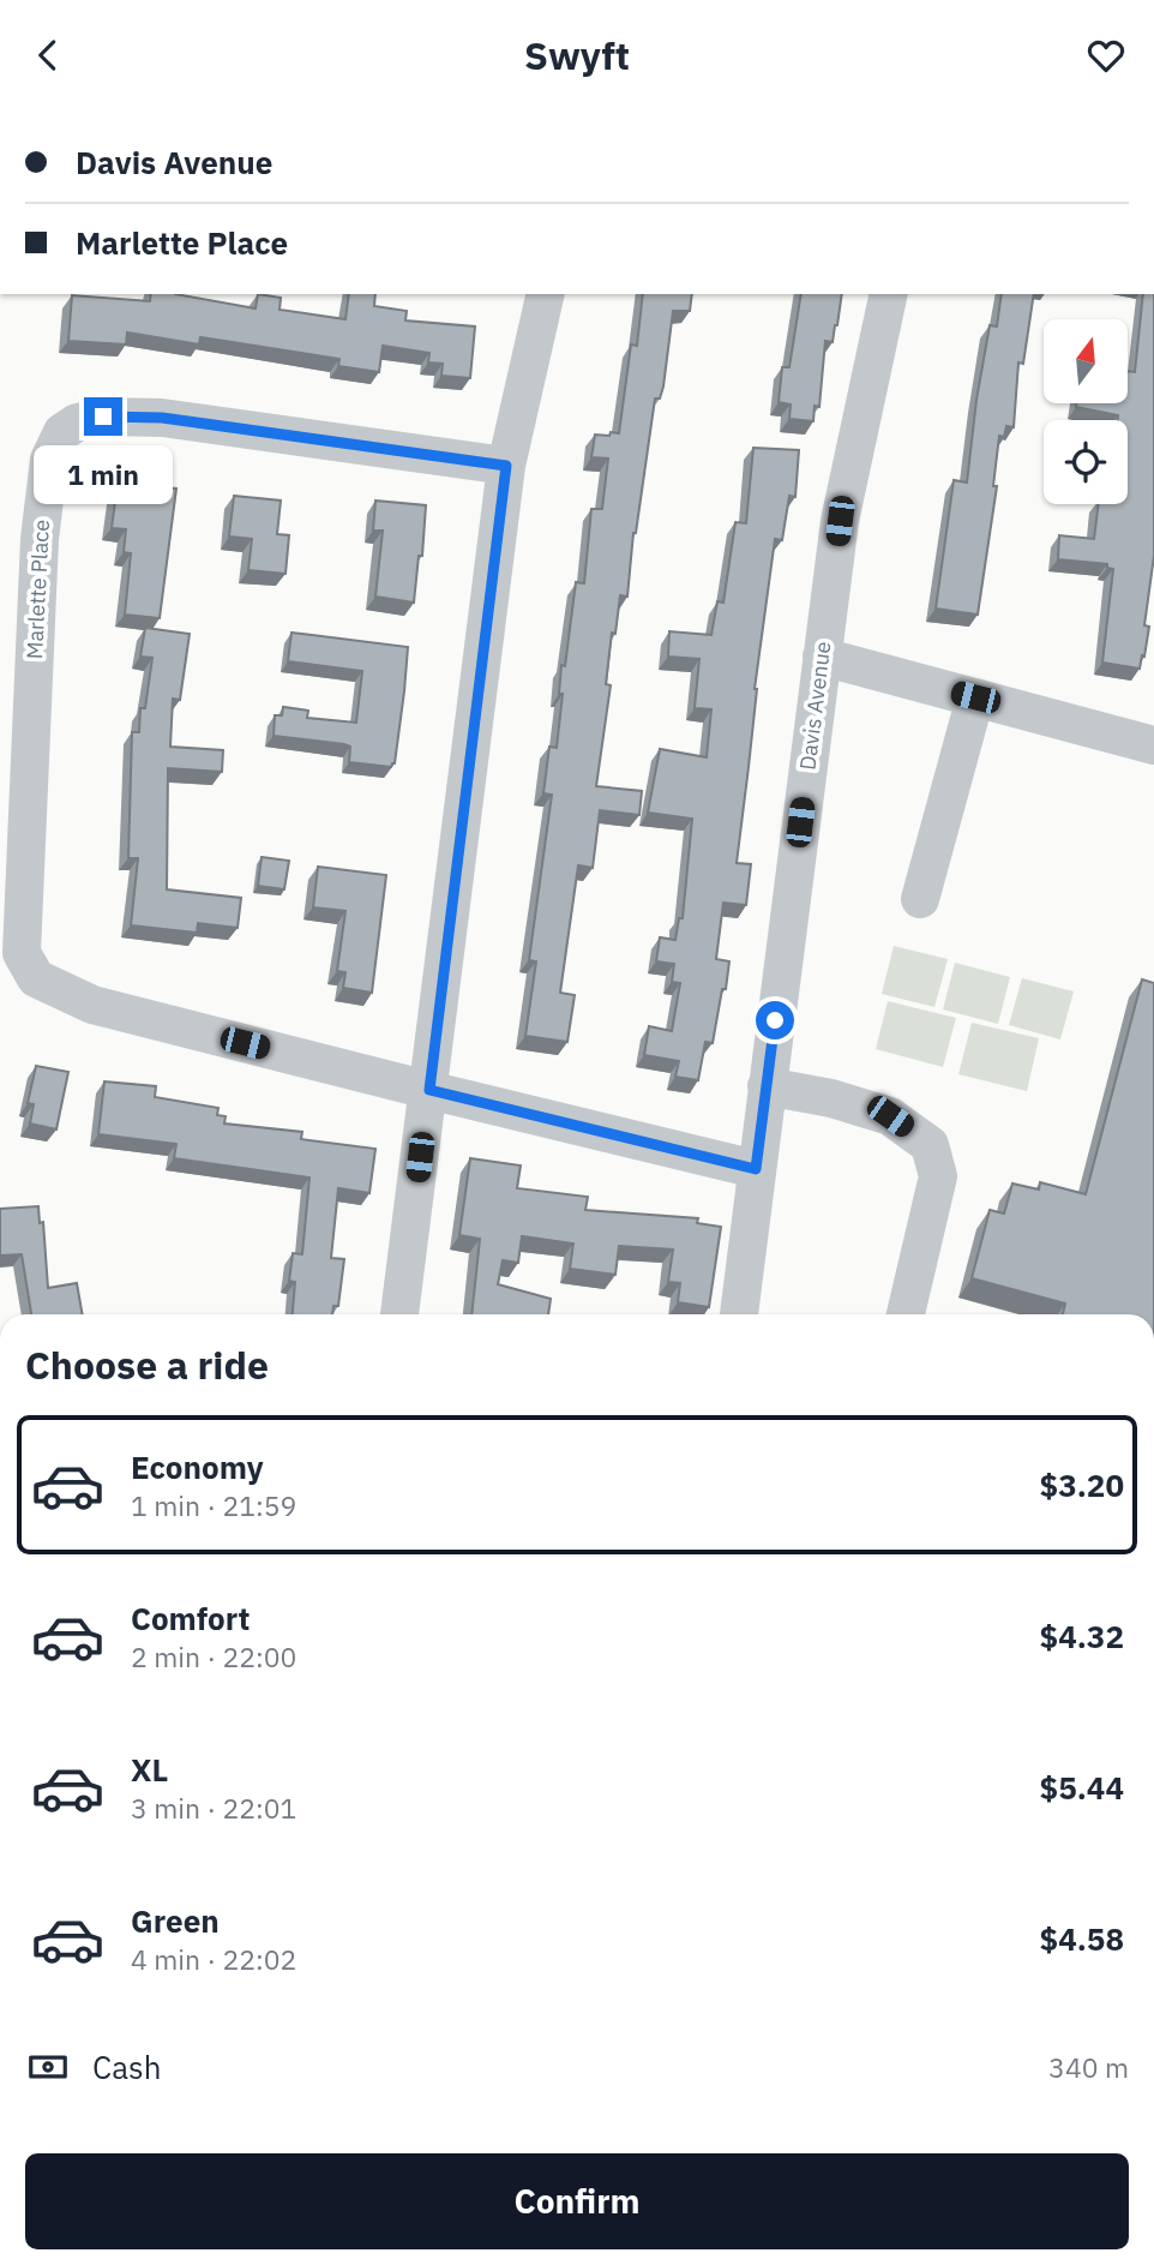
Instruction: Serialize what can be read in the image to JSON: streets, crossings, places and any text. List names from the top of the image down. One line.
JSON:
{"streets":{"street":["Marlette Place","Davis Avenue"]},"north":"top","page":{"header":"Swyft","banner":["Davis Avenue","Marlette Place"],"bubble":"1 min","heading":"Choose a ride","list":[{"name":"Economy","note":"1 min · 21:59","value":"$3.20"},{"name":"Comfort","note":"2 min · 22:00","value":"$4.32"},{"name":"XL","note":"3 min · 22:01","value":"$5.44"},{"name":"Green","note":"4 min · 22:02","value":"$4.58"}],"pay":["Cash","340 m"],"buttons":"Confirm"}}
